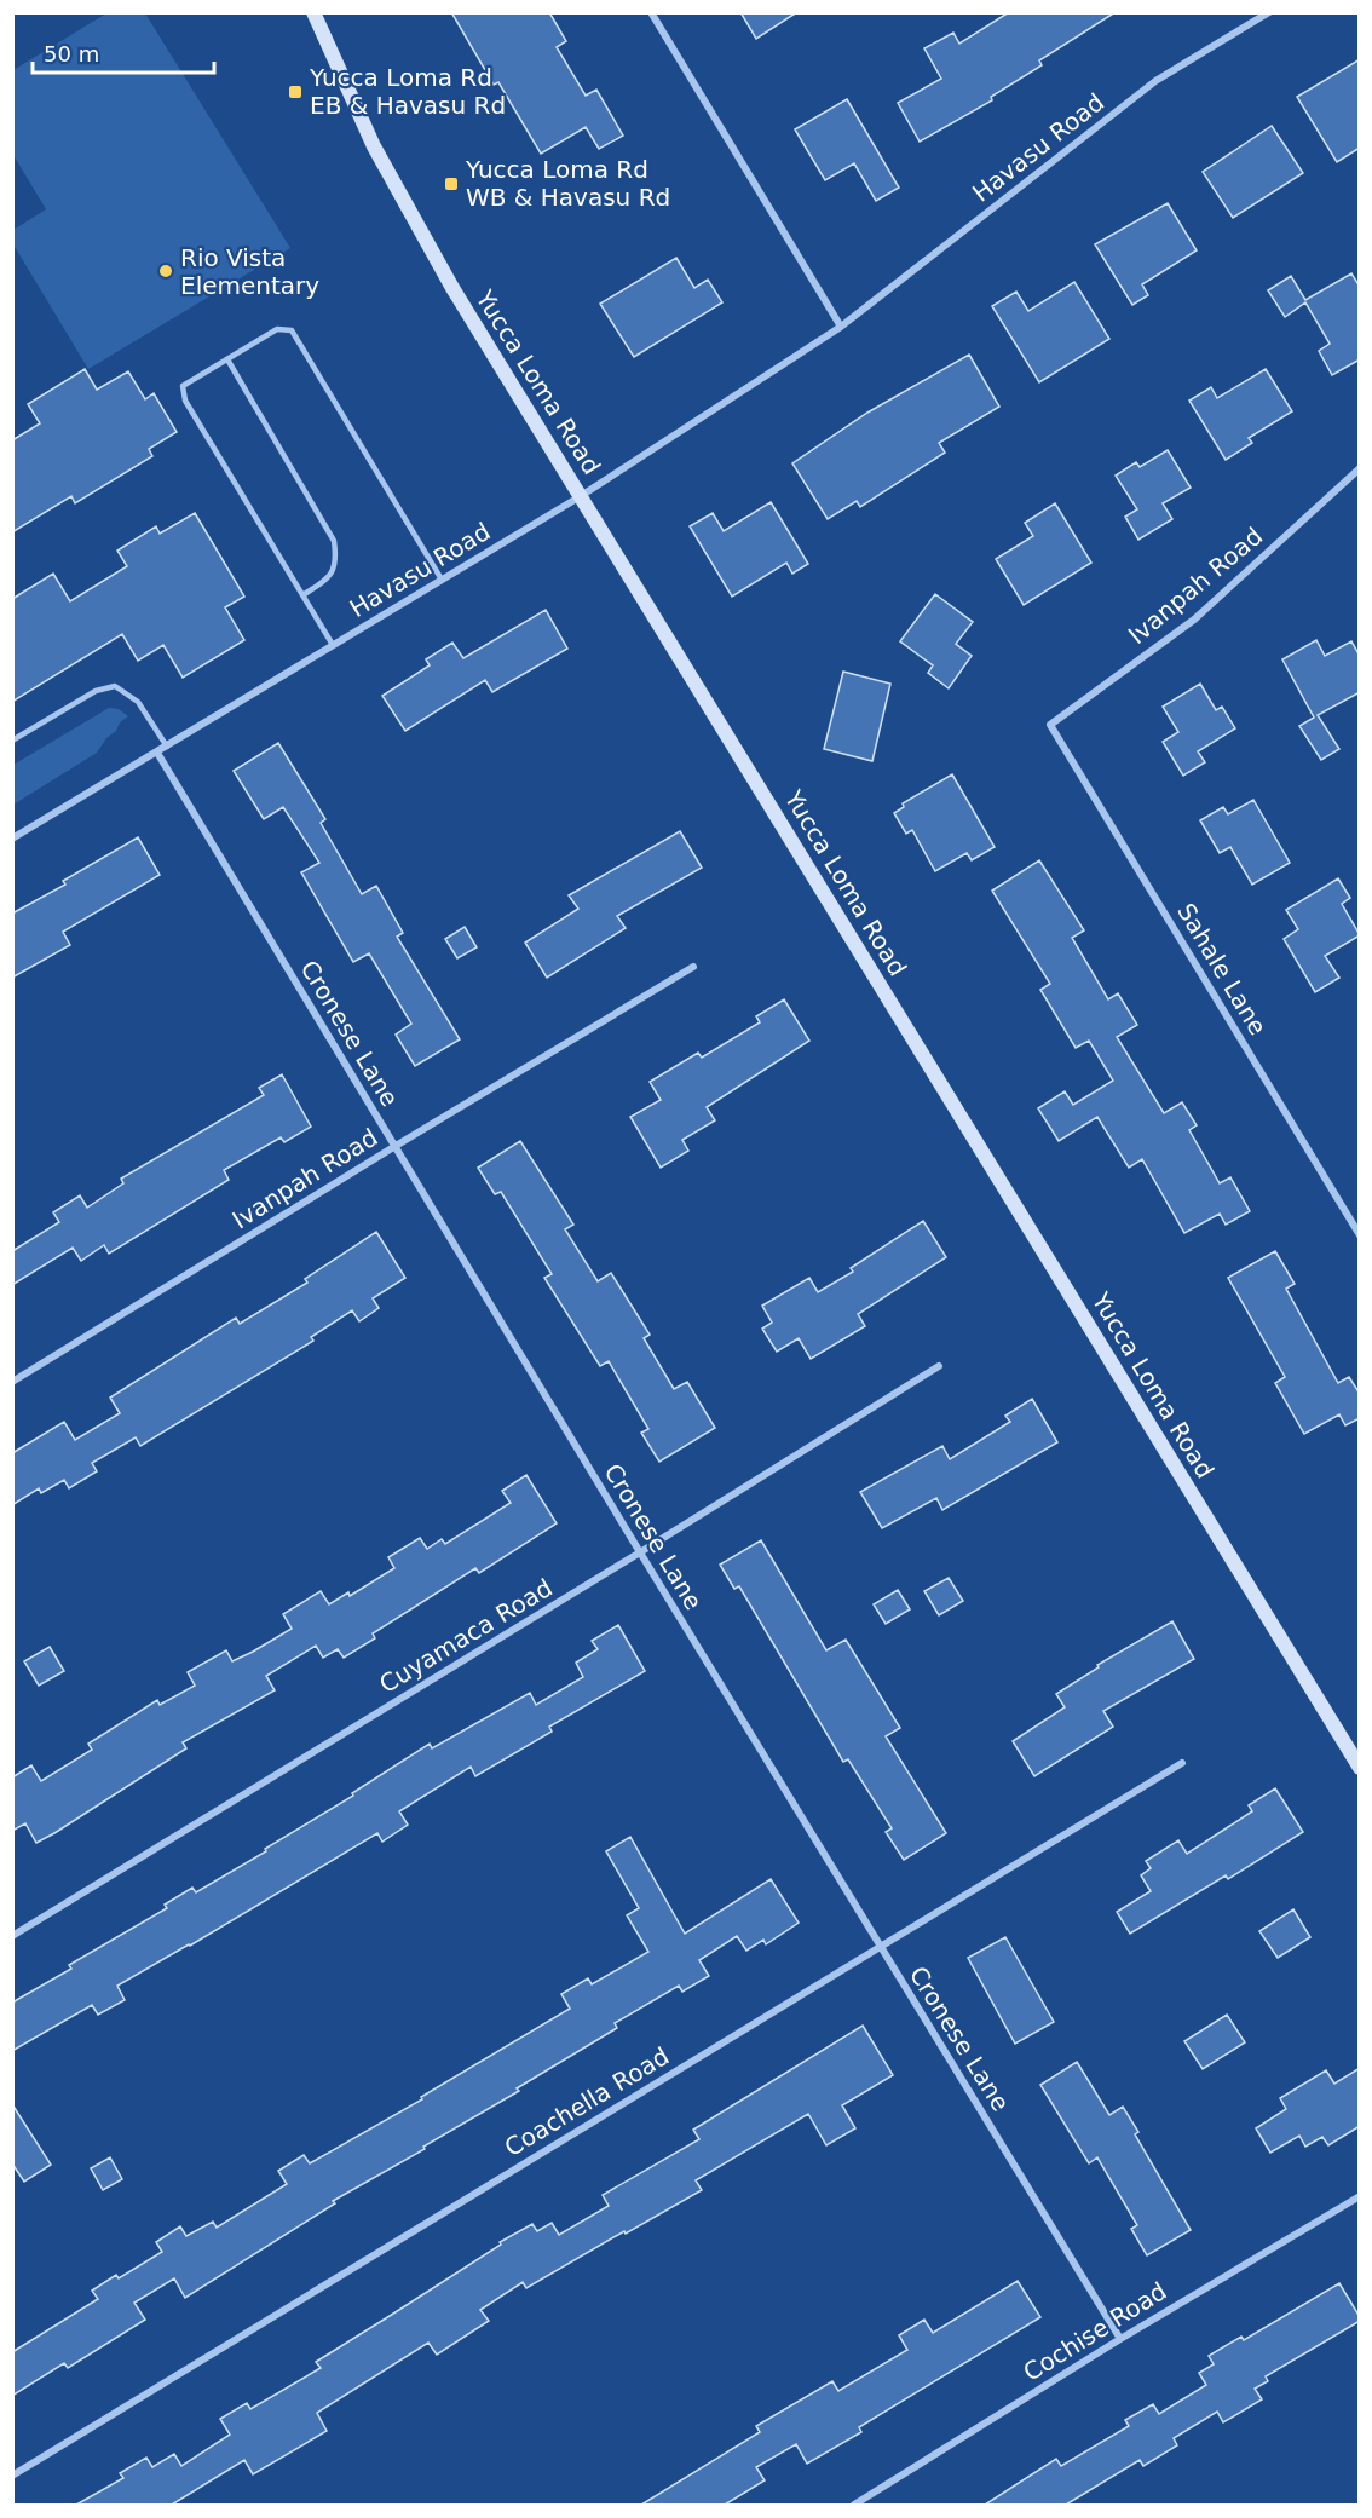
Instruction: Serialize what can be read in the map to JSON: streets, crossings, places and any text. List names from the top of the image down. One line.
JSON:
{"streets":{"main road":["Yucca Loma Road"],"street":["Havasu Road","Ivanpah Road","Sahale Lane","Cronese Lane","Cuyamaca Road","Coachella Road","Cochise Road"]},"crossings":[["Havasu Road","Yucca Loma Road"],["Havasu Road","Cronese Lane"],["Ivanpah Road","Sahale Lane"],["Ivanpah Road","Cronese Lane"],["Cronese Lane","Cuyamaca Road"],["Cronese Lane","Coachella Road"],["Cronese Lane","Cochise Road"]],"places":{"transit":["Yucca Loma Rd EB & Havasu Rd","Yucca Loma Rd WB & Havasu Rd"],"other":["Rio Vista Elementary"]},"scale_bar":"50 m"}
